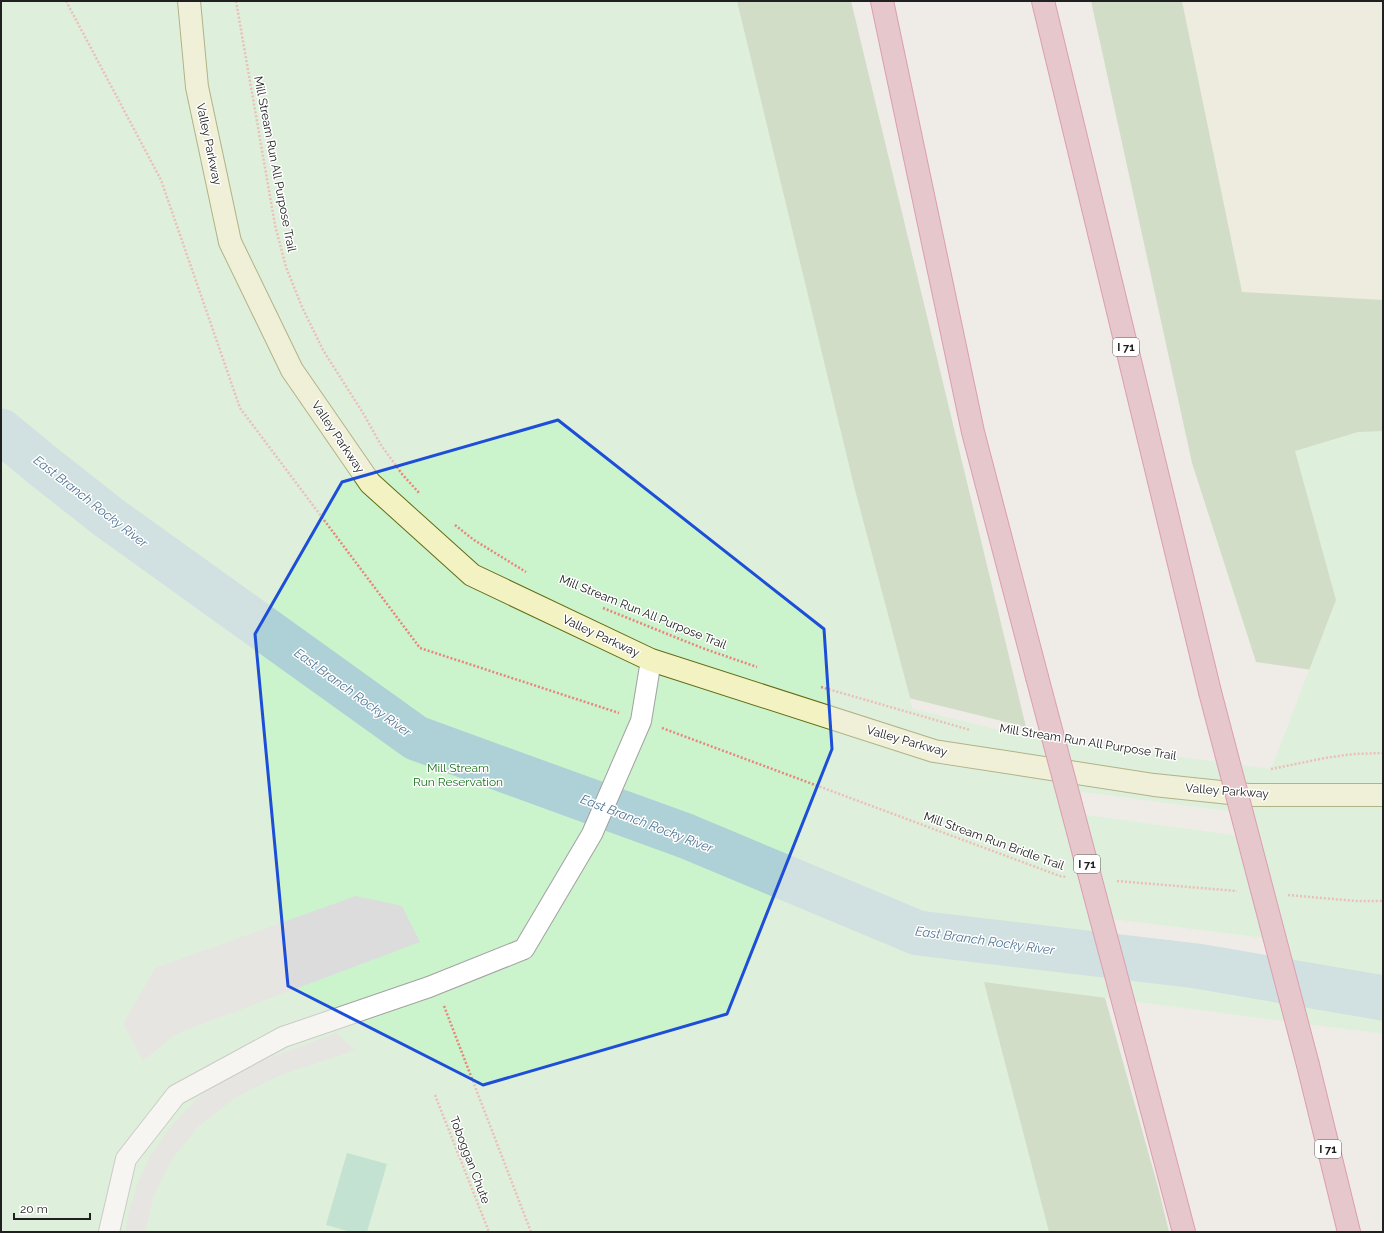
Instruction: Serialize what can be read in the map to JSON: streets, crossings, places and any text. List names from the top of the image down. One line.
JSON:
{"streets":{"highway":["I 71"],"street":["Valley Parkway"],"path":["Mill Stream Run All Purpose Trail","Mill Stream Run Bridle Trail","Toboggan Chute"]},"water":["East Branch Rocky River"],"parks":["Mill Stream Run Reservation"],"scale_bar":"20 m"}
